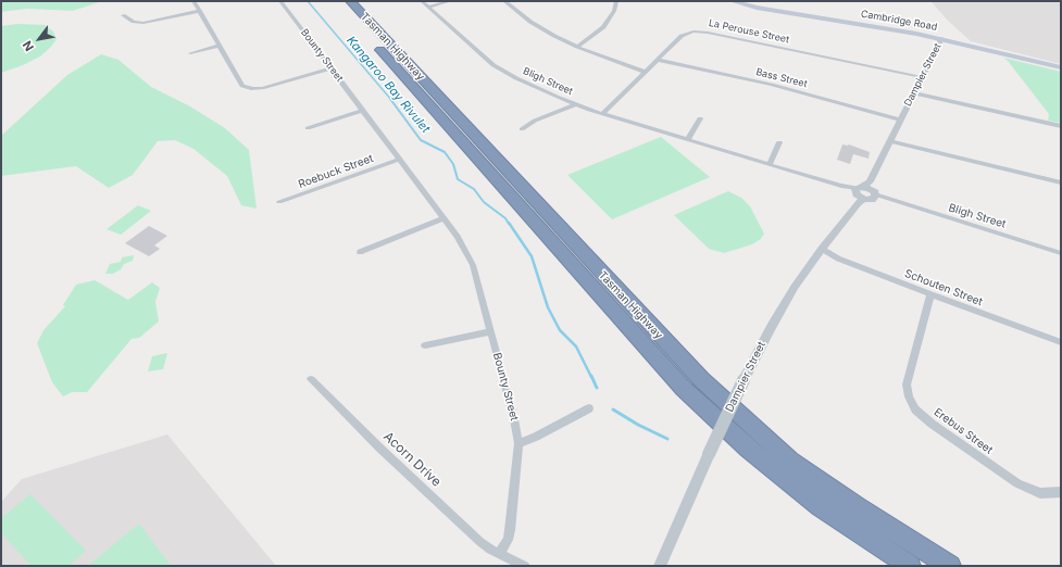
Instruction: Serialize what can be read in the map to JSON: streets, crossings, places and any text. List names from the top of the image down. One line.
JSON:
{"streets":{"highway":["Tasman Highway"],"main road":["Cambridge Road"],"street":["La Perouse Street","Bounty Street","Dampier Street","Bass Street","Bligh Street","Roebuck Street","Schouten Street","Erebus Street","Acorn Drive"]},"crossings":[["Cambridge Road","Dampier Street"],["La Perouse Street","Dampier Street"],["La Perouse Street","Bass Street"],["La Perouse Street","Bligh Street"],["Bounty Street","Roebuck Street"],["Bounty Street","Acorn Drive"],["Dampier Street","Bass Street"],["Dampier Street","Bligh Street"],["Dampier Street","Schouten Street"],["Schouten Street","Erebus Street"]],"water":["Kangaroo Bay Rivulet"],"north":"bottom left"}
